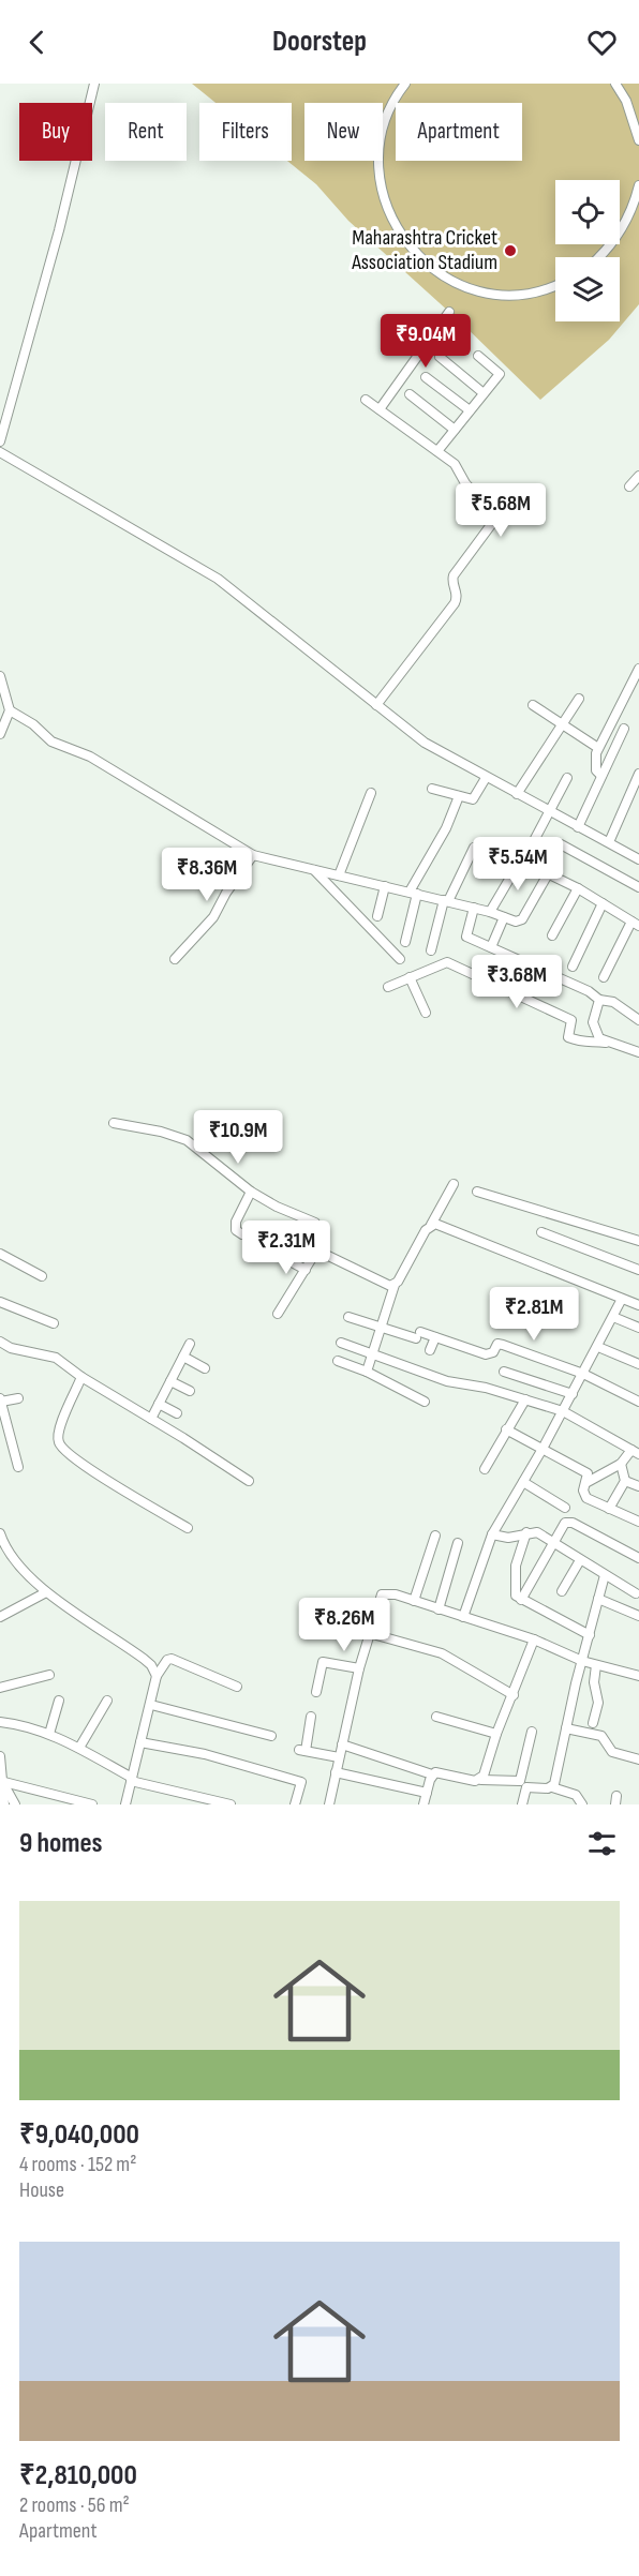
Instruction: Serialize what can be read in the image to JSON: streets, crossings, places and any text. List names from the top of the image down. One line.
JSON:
{"places":["Maharashtra Cricket Association Stadium"],"page":{"header":"Doorstep","chip":["Buy","Rent","Filters","New","Apartment"],"price":["₹9.04M","₹5.68M","₹5.54M","₹8.36M","₹3.68M","₹10.9M","₹2.31M","₹2.81M","₹8.26M"],"heading":"9 homes","list":[{"name":"₹9,040,000","note":"4 rooms · 152 m² · House"},{"name":"₹2,810,000","note":"2 rooms · 56 m² · Apartment"}]}}
